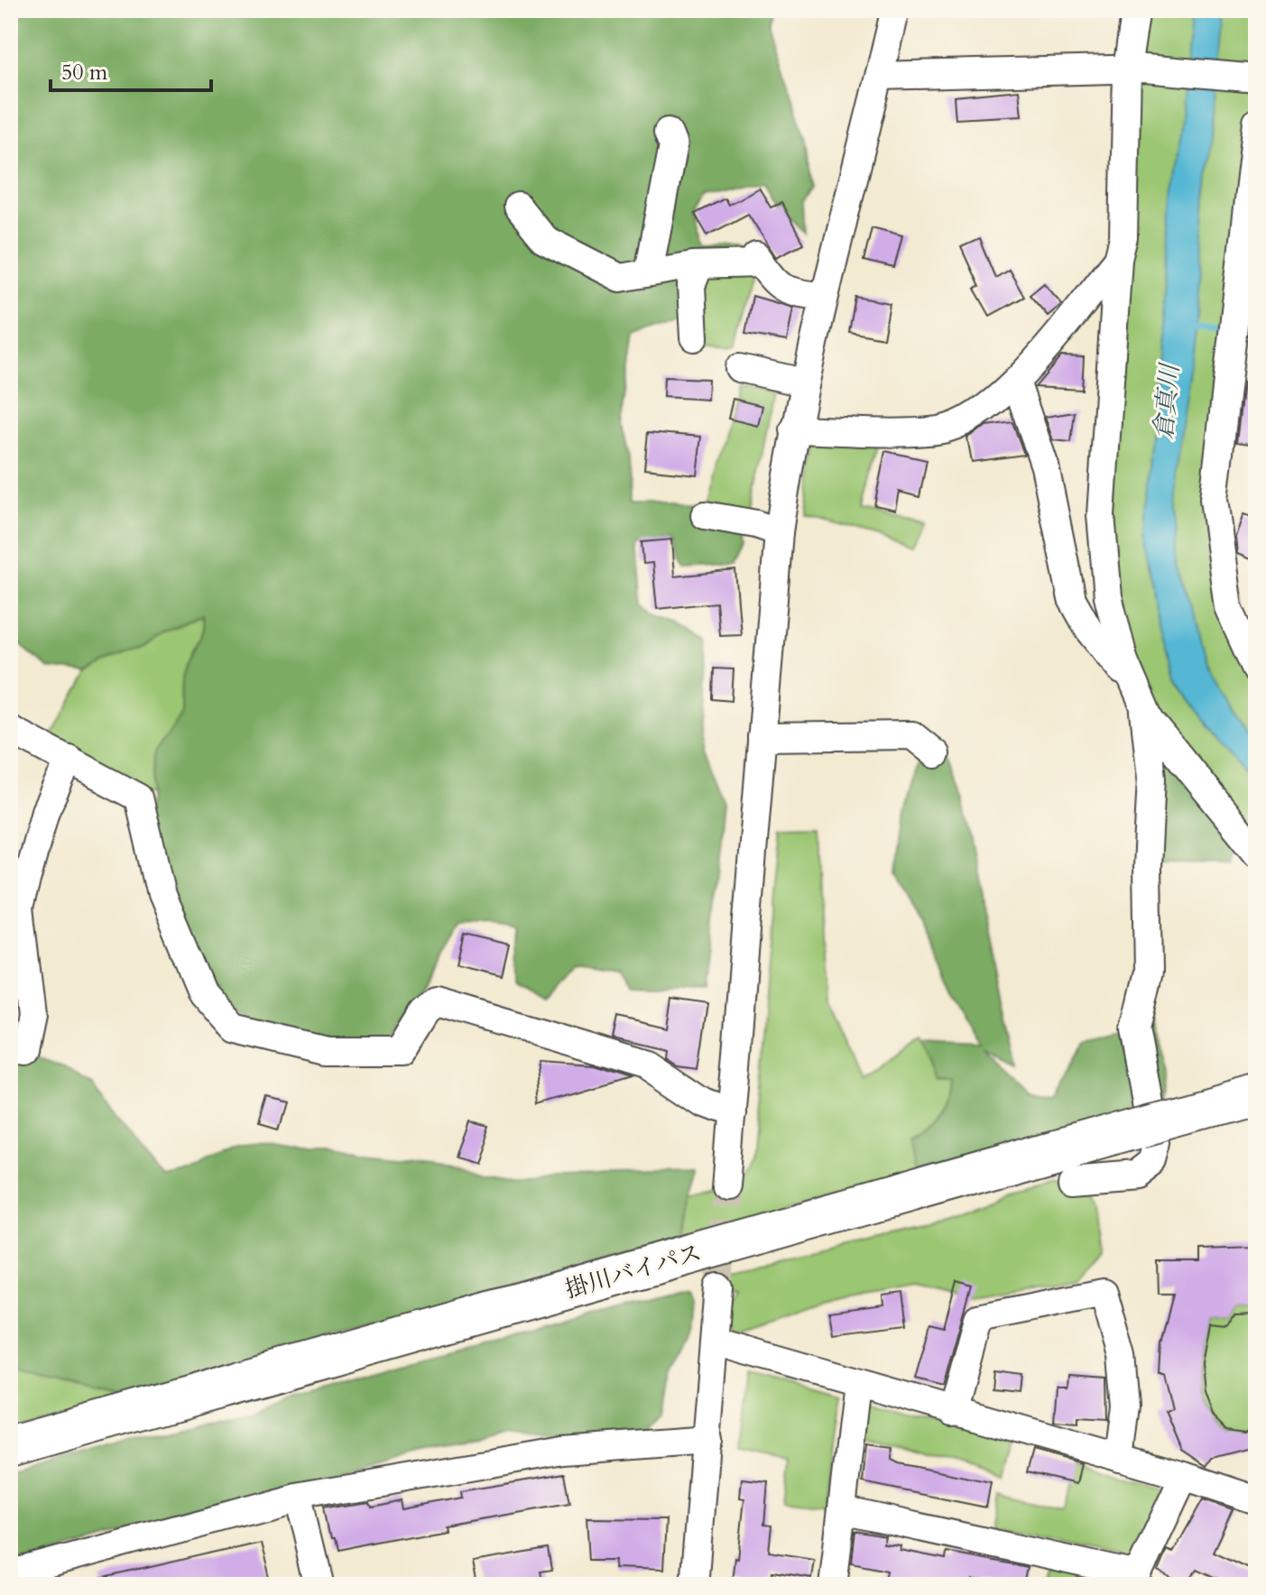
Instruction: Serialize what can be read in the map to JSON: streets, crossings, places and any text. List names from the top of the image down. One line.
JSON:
{"streets":{"highway":["掛川バイパス"]},"water":["倉真川"],"scale_bar":"50 m"}
